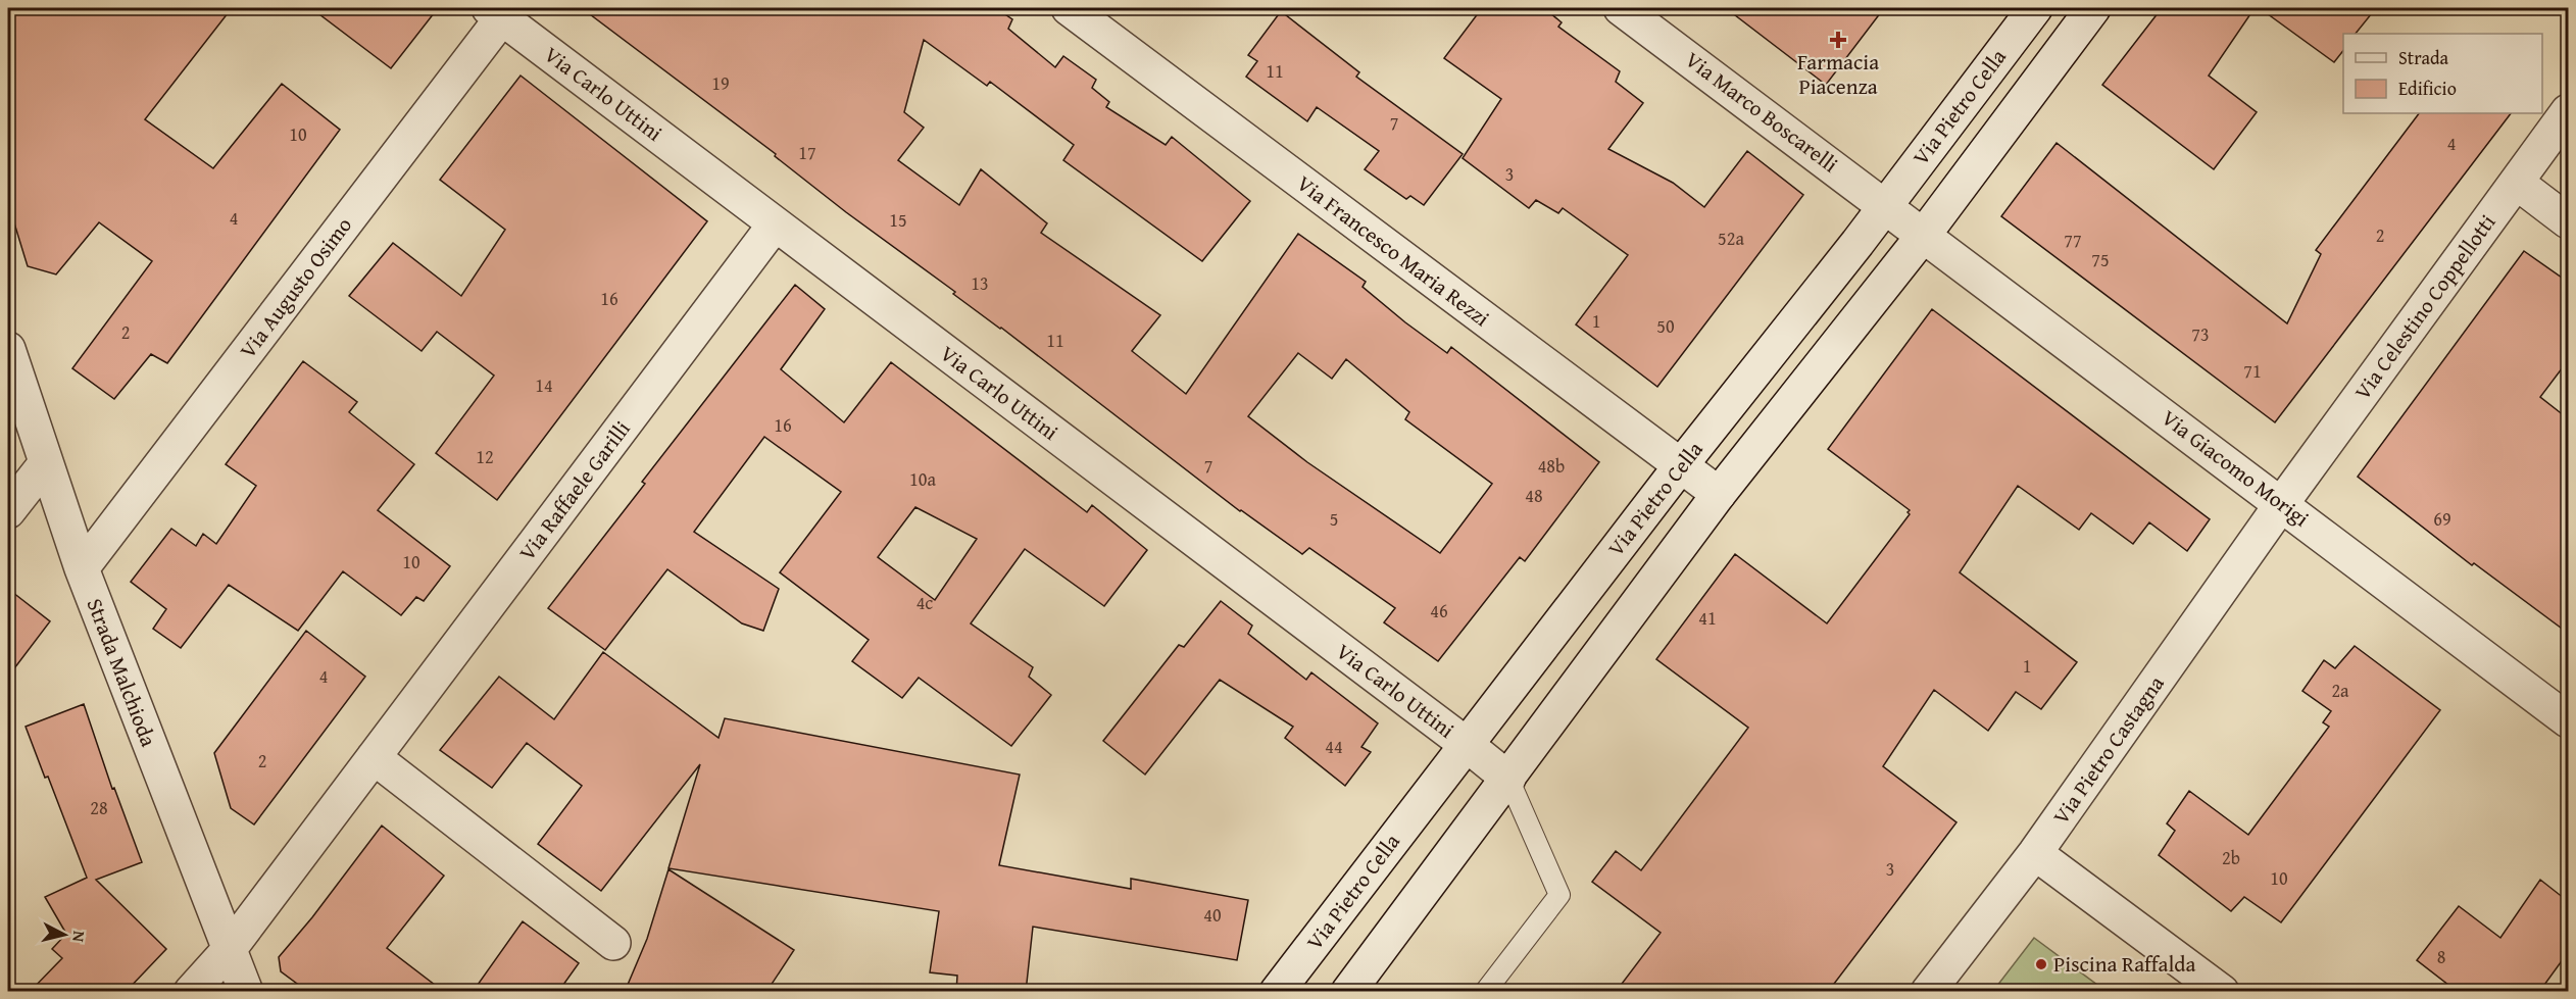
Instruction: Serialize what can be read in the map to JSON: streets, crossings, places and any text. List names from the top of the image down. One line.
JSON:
{"streets":{"street":["Via Carlo Uttini","Via Pietro Cella","Via Marco Boscarelli","Via Francesco Maria Rezzi","Via Augusto Osimo","Via Celestino Coppellotti","Via Giacomo Morigi","Via Raffaele Garilli","Strada Malchioda","Via Pietro Castagna"]},"crossings":[["Via Carlo Uttini","Via Pietro Cella"],["Via Carlo Uttini","Via Augusto Osimo"],["Via Carlo Uttini","Via Raffaele Garilli"],["Via Pietro Cella","Via Marco Boscarelli"],["Via Pietro Cella","Via Francesco Maria Rezzi"],["Via Pietro Cella","Via Giacomo Morigi"],["Via Marco Boscarelli","Via Giacomo Morigi"],["Via Augusto Osimo","Strada Malchioda"],["Via Celestino Coppellotti","Via Giacomo Morigi"],["Via Celestino Coppellotti","Via Pietro Castagna"],["Via Giacomo Morigi","Via Pietro Castagna"],["Via Raffaele Garilli","Strada Malchioda"]],"places":{"health":["Farmacia Piacenza"],"other":["Piscina Raffalda"]},"house_numbers":["11","19","7","10","4","17","3","4","15","2","52a","77","75","13","16","1","50","2","73","11","71","14","16","12","7","48b","10a","48","5","69","10","4c","46","41","1","4","2a","44","2","28","2b","3","10","40","8"],"legend":["Strada","Edificio"],"north":"right"}
